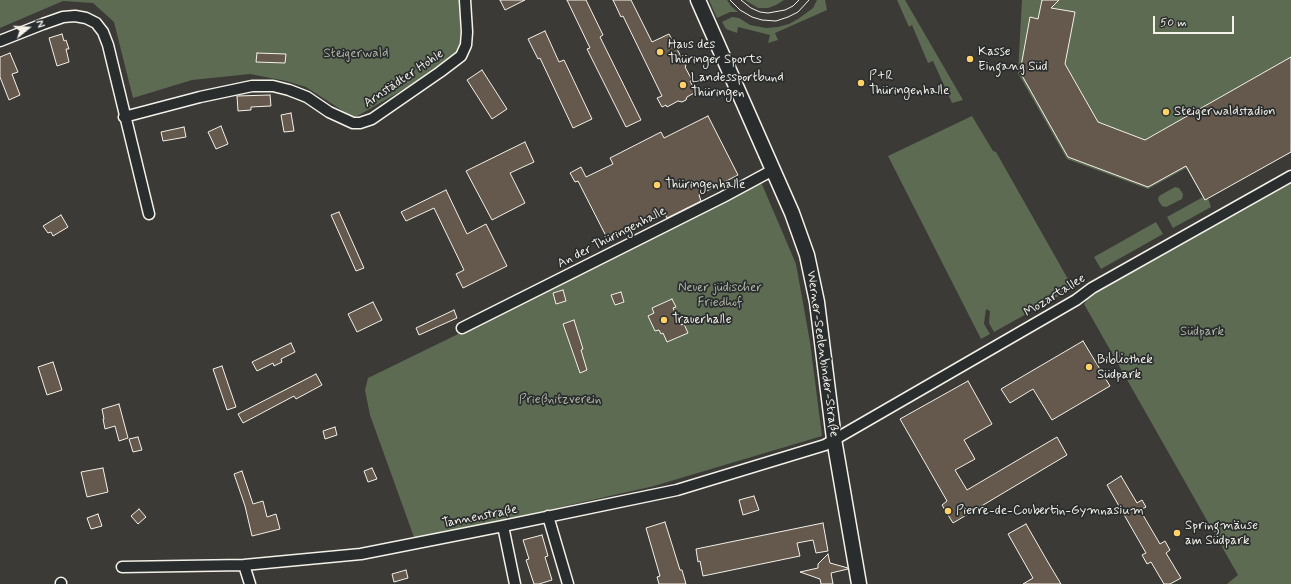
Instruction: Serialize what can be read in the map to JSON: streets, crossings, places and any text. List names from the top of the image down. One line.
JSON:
{"streets":{"street":["Arnstädter Hohle","An der Thüringenhalle","Mozartallee","Werner-Seelenbinder-Straße","Tannenstraße"]},"crossings":[["An der Thüringenhalle","Werner-Seelenbinder-Straße"],["Mozartallee","Werner-Seelenbinder-Straße"],["Mozartallee","Tannenstraße"],["Werner-Seelenbinder-Straße","Tannenstraße"]],"parks":["Steigerwald","Neuer jüdischer Friedhof","Südpark","Prießnitzverein"],"places":["Haus des Thüringer Sports","Kasse Eingang Süd","P+R Thüringenhalle","Landessportbund Thüringen","Steigerwaldstadion","Thüringenhalle","Trauerhalle","Bibliothek Südpark","Pierre-de-Coubertin-Gymnasium","Springmäuse am Südpark"],"scale_bar":"50 m","north":"right"}
